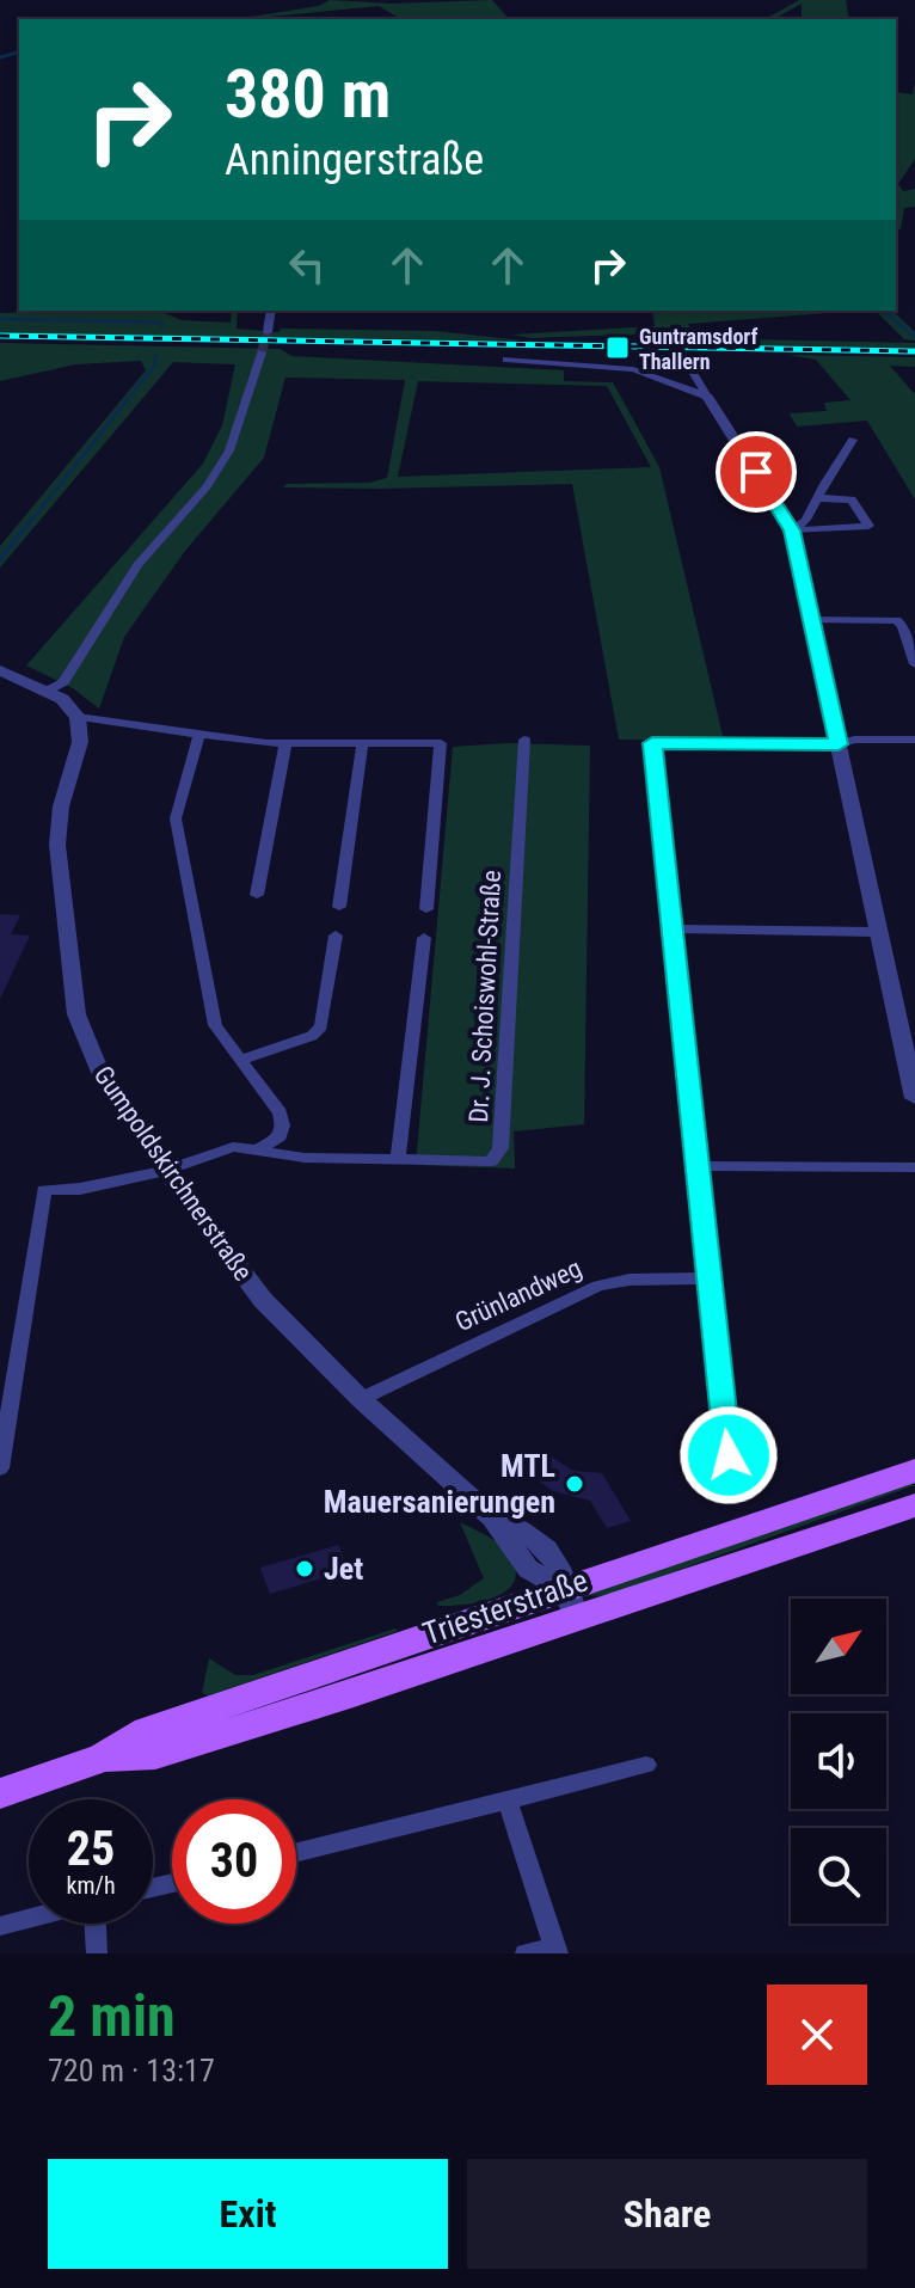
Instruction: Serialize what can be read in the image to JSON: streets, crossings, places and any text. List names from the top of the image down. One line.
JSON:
{"streets":{"main road":["Triesterstraße"],"street":["Dr. J. Schoiswohl-Straße","Gumpoldskirchnerstraße","Grünlandweg"]},"crossings":[["Dr. J. Schoiswohl-Straße","Gumpoldskirchnerstraße"],["Gumpoldskirchnerstraße","Grünlandweg"],["Gumpoldskirchnerstraße","Triesterstraße"]],"places":{"transit":["Guntramsdorf Thallern"],"other":["MTL Mauersanierungen","Jet"]},"north":"top right","page":{"turn":["380 m","Anningerstraße"],"speed":"25 km/h","limit":"30","heading":["2 min","720 m · 13:17"],"buttons":["Exit","Share"]}}
